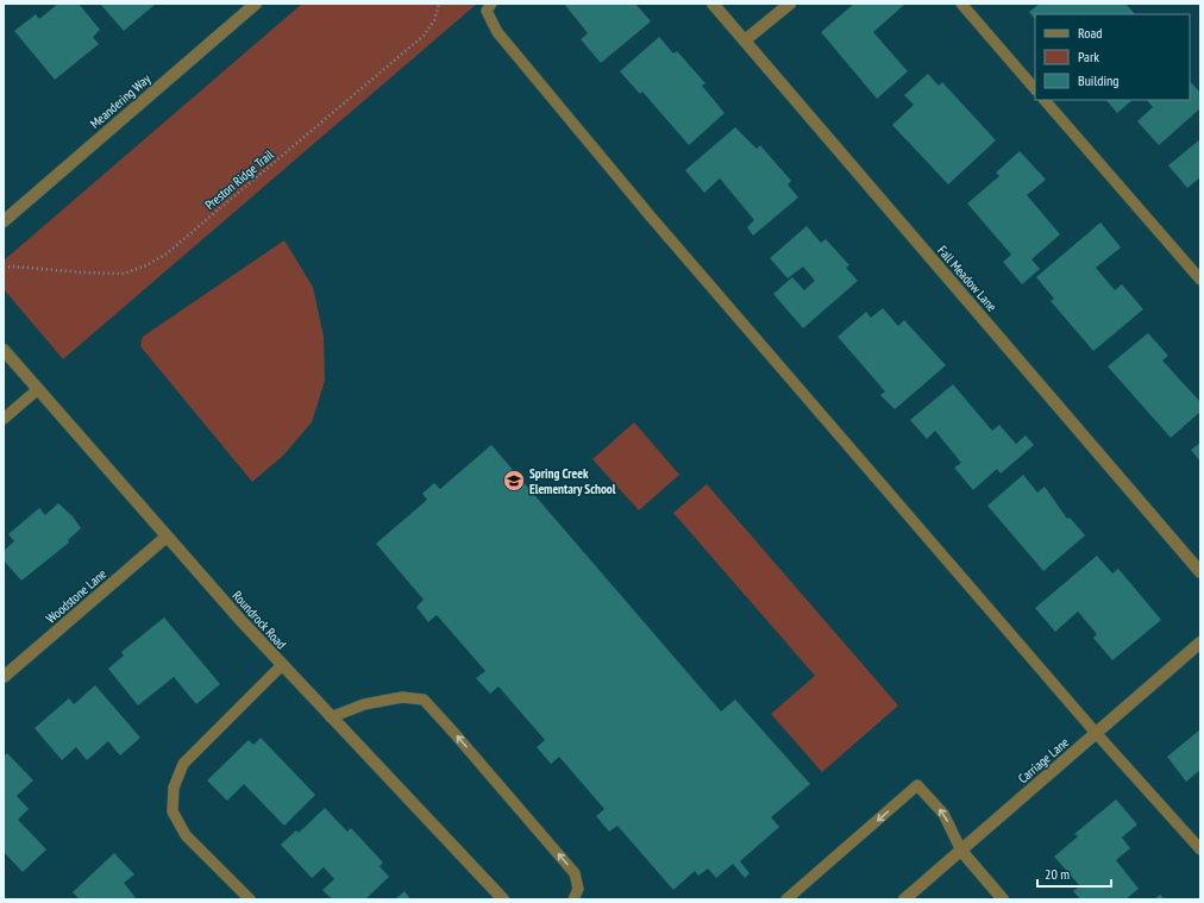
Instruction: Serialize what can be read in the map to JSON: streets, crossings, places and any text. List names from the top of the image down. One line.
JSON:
{"streets":{"street":["Meandering Way","Fall Meadow Lane","Woodstone Lane","Roundrock Road","Carriage Lane"],"path":["Preston Ridge Trail"]},"crossings":[["Woodstone Lane","Roundrock Road"]],"places":{"school or university":["Spring Creek Elementary School"]},"legend":["Road","Park","Building"],"scale_bar":"20 m"}
